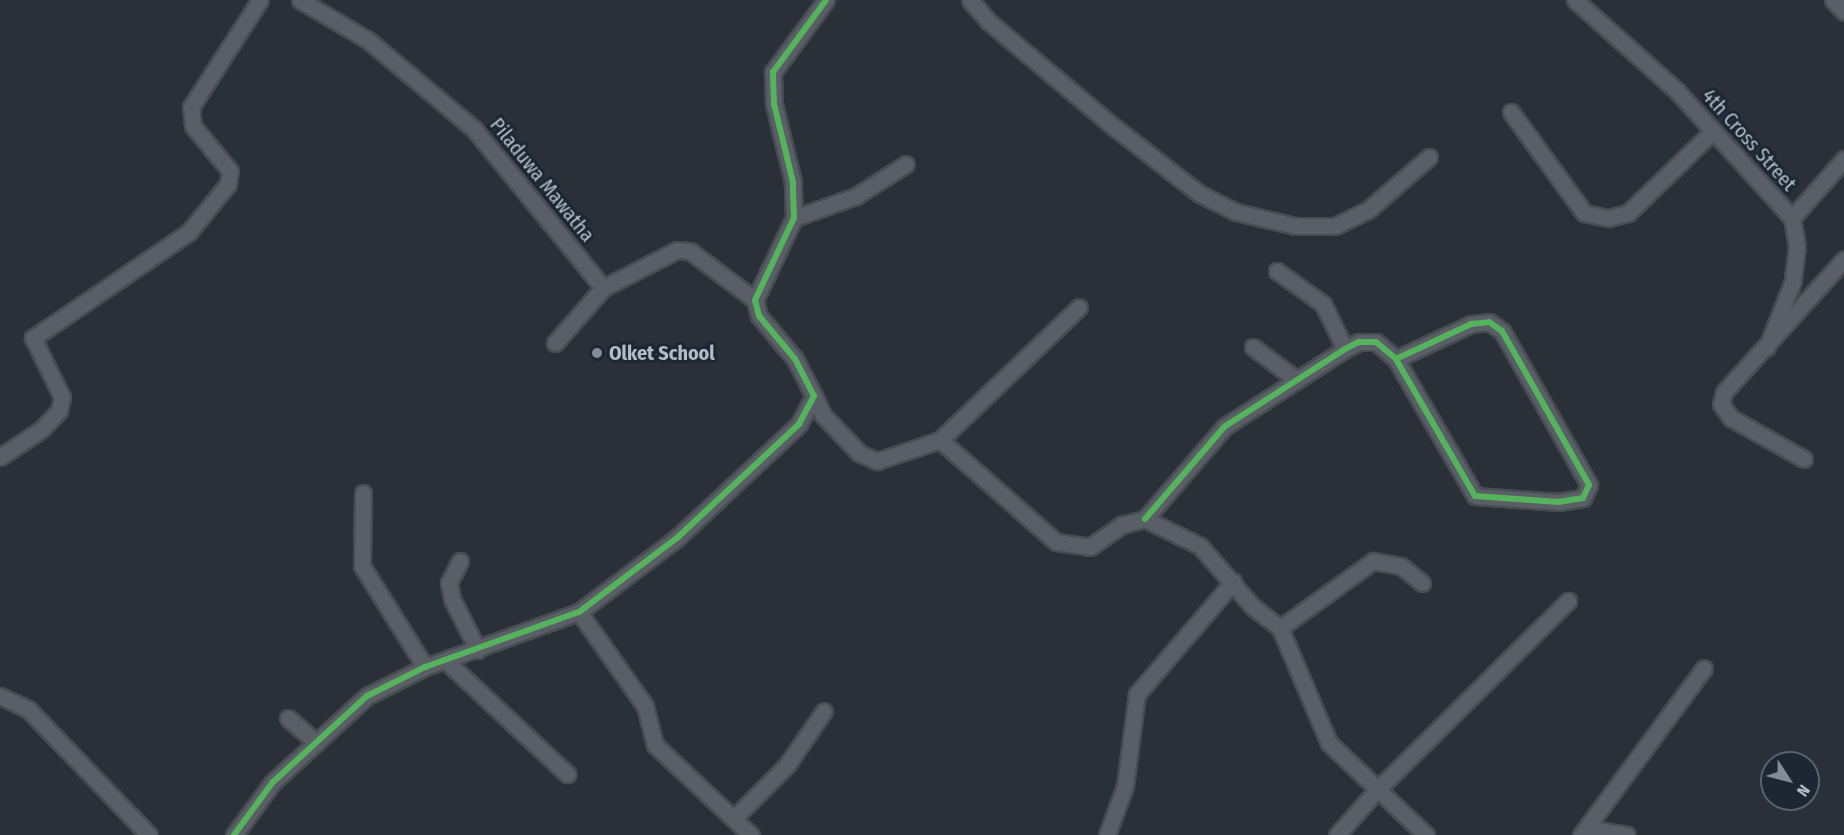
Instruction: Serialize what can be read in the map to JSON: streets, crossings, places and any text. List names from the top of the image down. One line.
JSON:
{"streets":{"street":["4th Cross Street","Piladuwa Mawatha"]},"places":["Olket School"],"north":"bottom right"}
